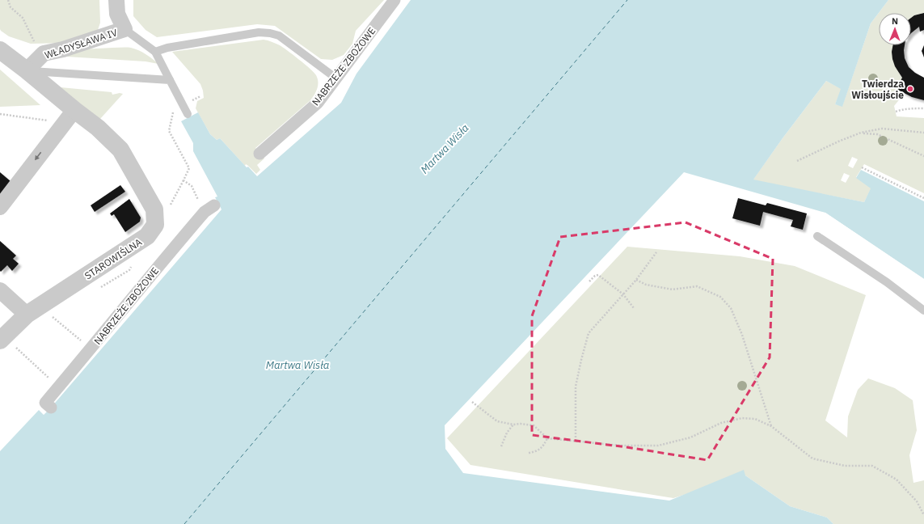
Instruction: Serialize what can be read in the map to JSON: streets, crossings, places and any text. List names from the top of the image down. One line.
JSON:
{"streets":{"street":["WŁADYSŁAWA IV","NABRZEŻE ZBOŻOWE","STAROWIŚLNA"]},"crossings":[["WŁADYSŁAWA IV","STAROWIŚLNA"]],"water":["Martwa Wisła"],"places":["Twierdza Wisłoujście"],"north":"top"}
